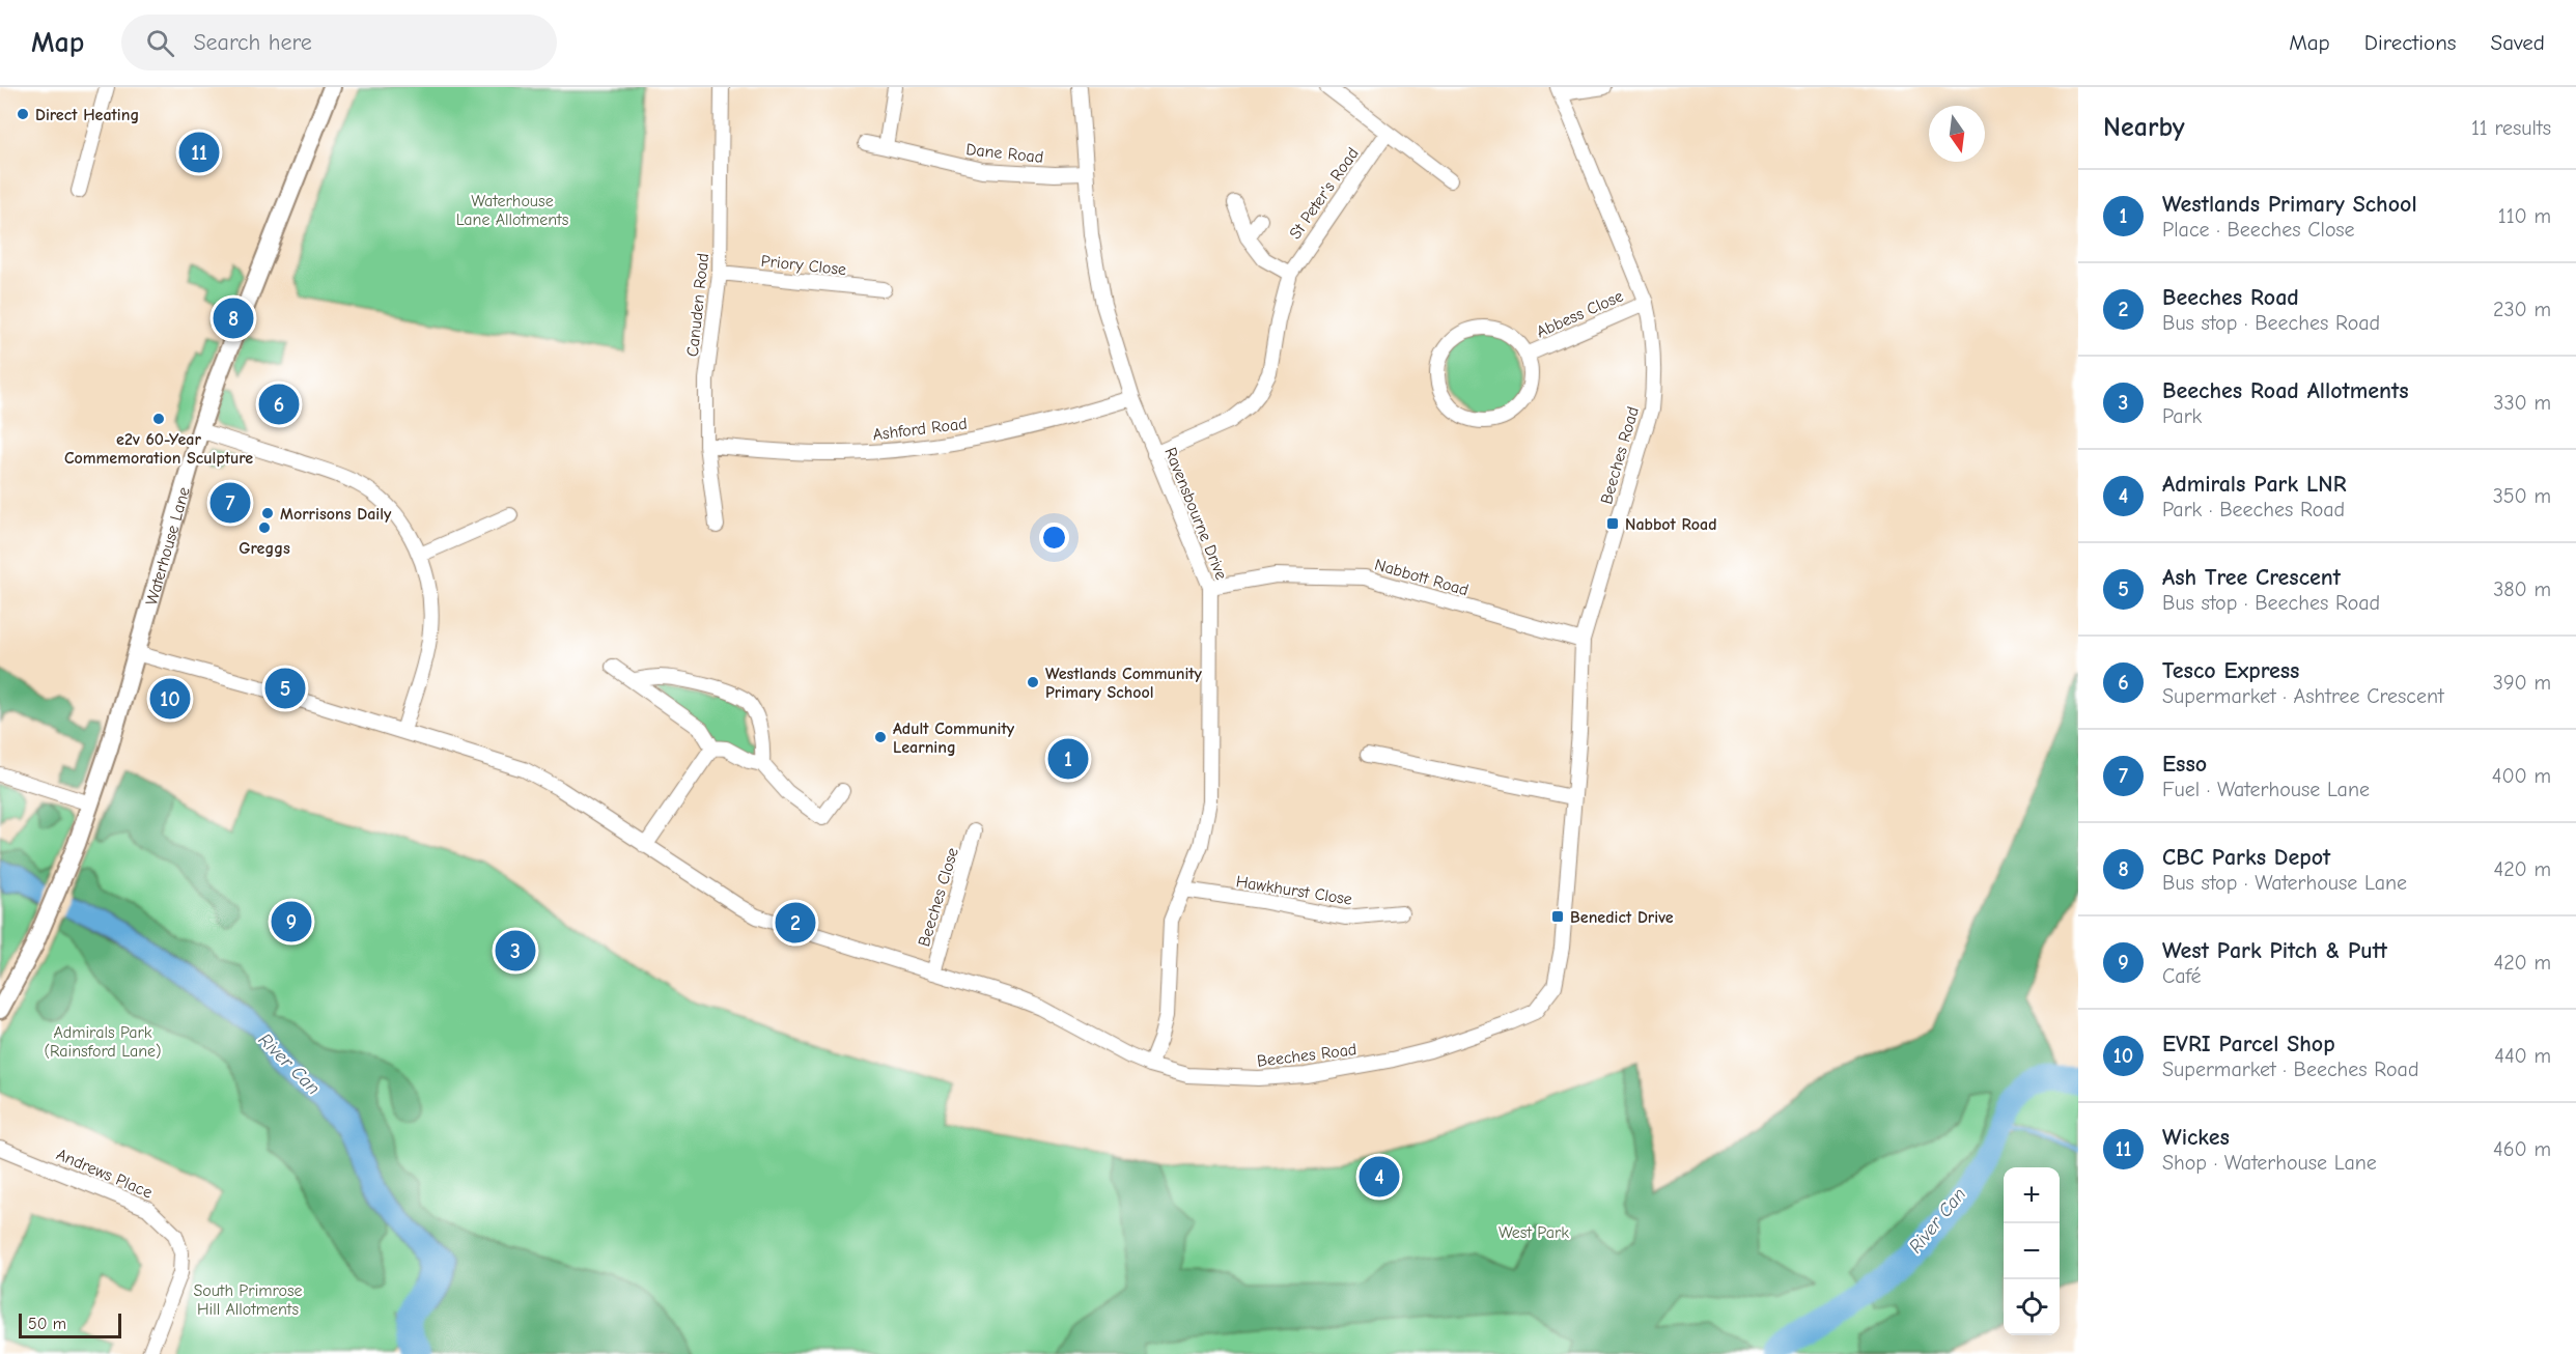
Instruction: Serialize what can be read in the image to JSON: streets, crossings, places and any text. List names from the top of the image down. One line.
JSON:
{"streets":{"main road":["Waterhouse Lane"],"street":["Dane Road","St Peter's Road","Priory Close","Canuden Road","Abbess Close","Ashford Road","Beeches Road","Ravensbourne Drive","Nabbott Road","Hawkhurst Close","Beeches Close","Andrews Place"]},"crossings":[["Dane Road","Ravensbourne Drive"],["St Peter's Road","Ravensbourne Drive"],["Priory Close","Canuden Road"],["Canuden Road","Ashford Road"],["Abbess Close","Beeches Road"],["Ashford Road","Ravensbourne Drive"],["Beeches Road","Ravensbourne Drive"],["Beeches Road","Waterhouse Lane"],["Beeches Road","Nabbott Road"],["Beeches Road","Beeches Close"],["Ravensbourne Drive","Nabbott Road"],["Ravensbourne Drive","Hawkhurst Close"]],"water":["River Can"],"parks":["Waterhouse Lane Allotments","Admirals Park (Rainsford Lane)","West Park","South Primrose Hill Allotments"],"places":{"other":["Direct Heating","e2v 60-Year Commemoration Sculpture","Morrisons Daily","Greggs","Westlands Community Primary School","Adult Community Learning"],"transit":["Nabbot Road","Benedict Drive"]},"scale_bar":"50 m","north":"bottom","page":{"header":"Map","search":"Search here","nav":["Map","Directions","Saved"],"heading":["Nearby","11 results"],"pins":["11","8","6","7","5","10","1","9","2","3","4"],"list":[{"mark":"1","name":"Westlands Primary School","note":"Place · Beeches Close","value":"110 m"},{"mark":"2","name":"Beeches Road","note":"Bus stop · Beeches Road","value":"230 m"},{"mark":"3","name":"Beeches Road Allotments","note":"Park","value":"330 m"},{"mark":"4","name":"Admirals Park LNR","note":"Park · Beeches Road","value":"350 m"},{"mark":"5","name":"Ash Tree Crescent","note":"Bus stop · Beeches Road","value":"380 m"},{"mark":"6","name":"Tesco Express","note":"Supermarket · Ashtree Crescent","value":"390 m"},{"mark":"7","name":"Esso","note":"Fuel · Waterhouse Lane","value":"400 m"},{"mark":"8","name":"CBC Parks Depot","note":"Bus stop · Waterhouse Lane","value":"420 m"},{"mark":"9","name":"West Park Pitch & Putt","note":"Café","value":"420 m"},{"mark":"10","name":"EVRI Parcel Shop","note":"Supermarket · Beeches Road","value":"440 m"},{"mark":"11","name":"Wickes","note":"Shop · Waterhouse Lane","value":"460 m"}],"map_buttons":["+","−"],"scale":"50 m"}}
